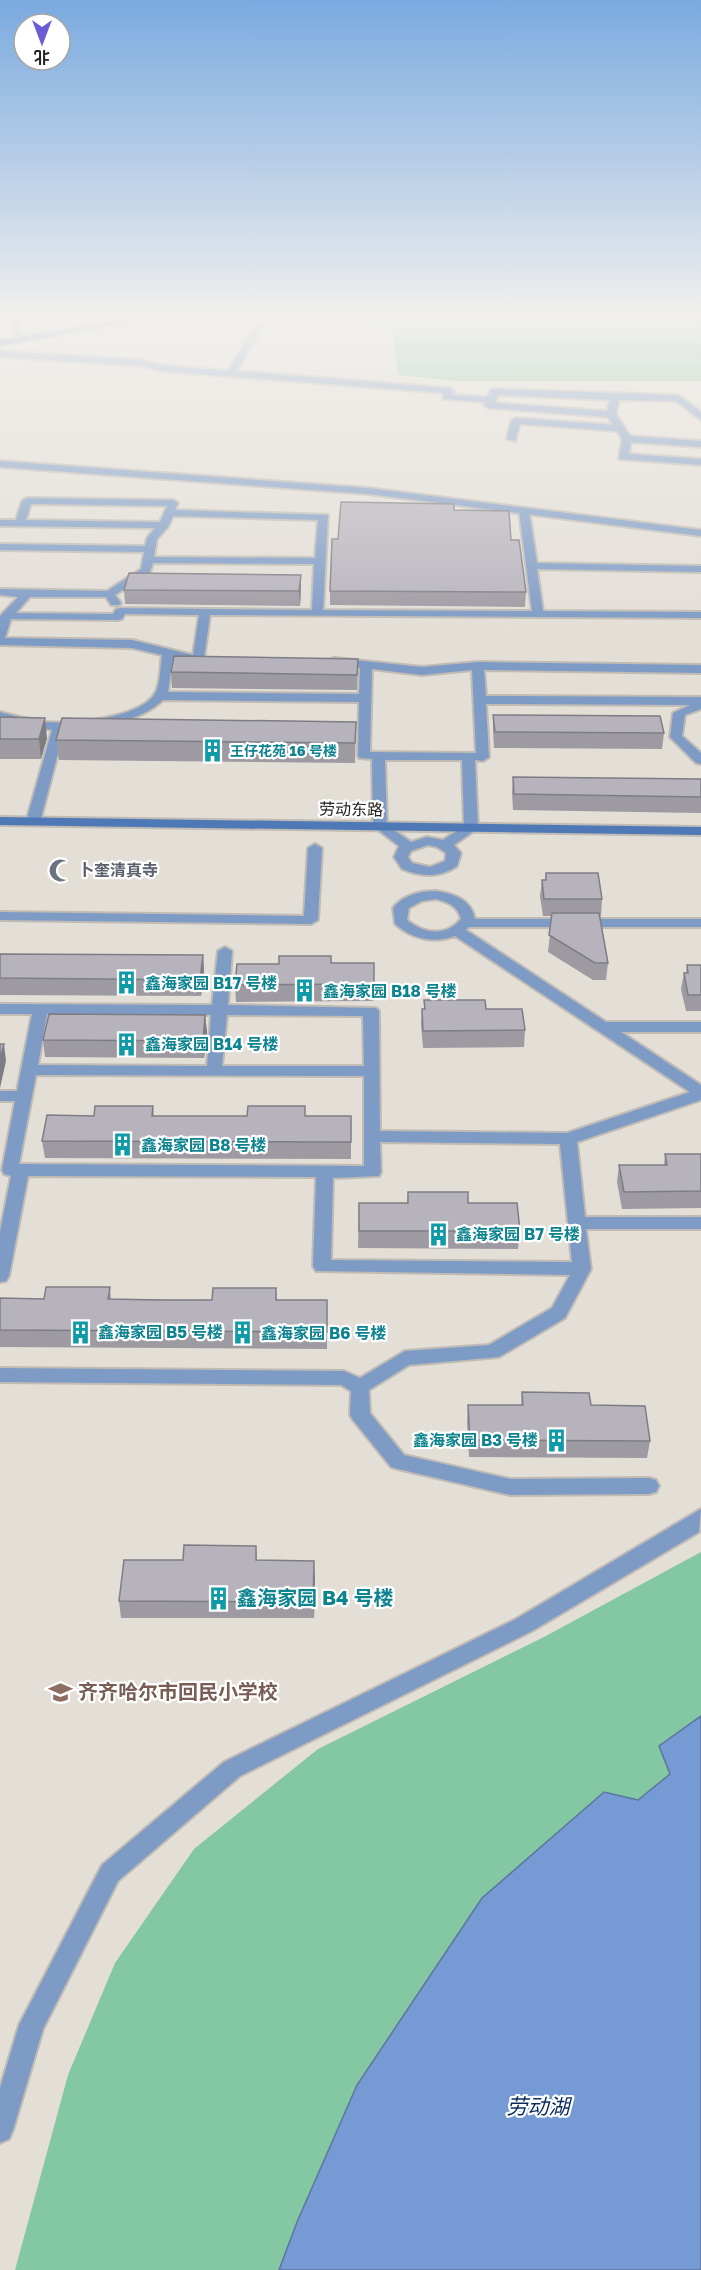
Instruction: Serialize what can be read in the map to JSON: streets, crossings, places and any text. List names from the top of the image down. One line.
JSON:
{"streets":{"main road":["劳动东路"]},"water":["劳动湖"],"places":{"building":["王仔花苑 16 号楼","鑫海家园 B17 号楼","鑫海家园 B18 号楼","鑫海家园 B14 号楼","鑫海家园 B8 号楼","鑫海家园 B7 号楼","鑫海家园 B5 号楼","鑫海家园 B6 号楼","鑫海家园 B3 号楼","鑫海家园 B4 号楼"],"mosque":["卜奎清真寺"],"school or university":["齐齐哈尔市回民小学校"]},"north":"bottom"}
